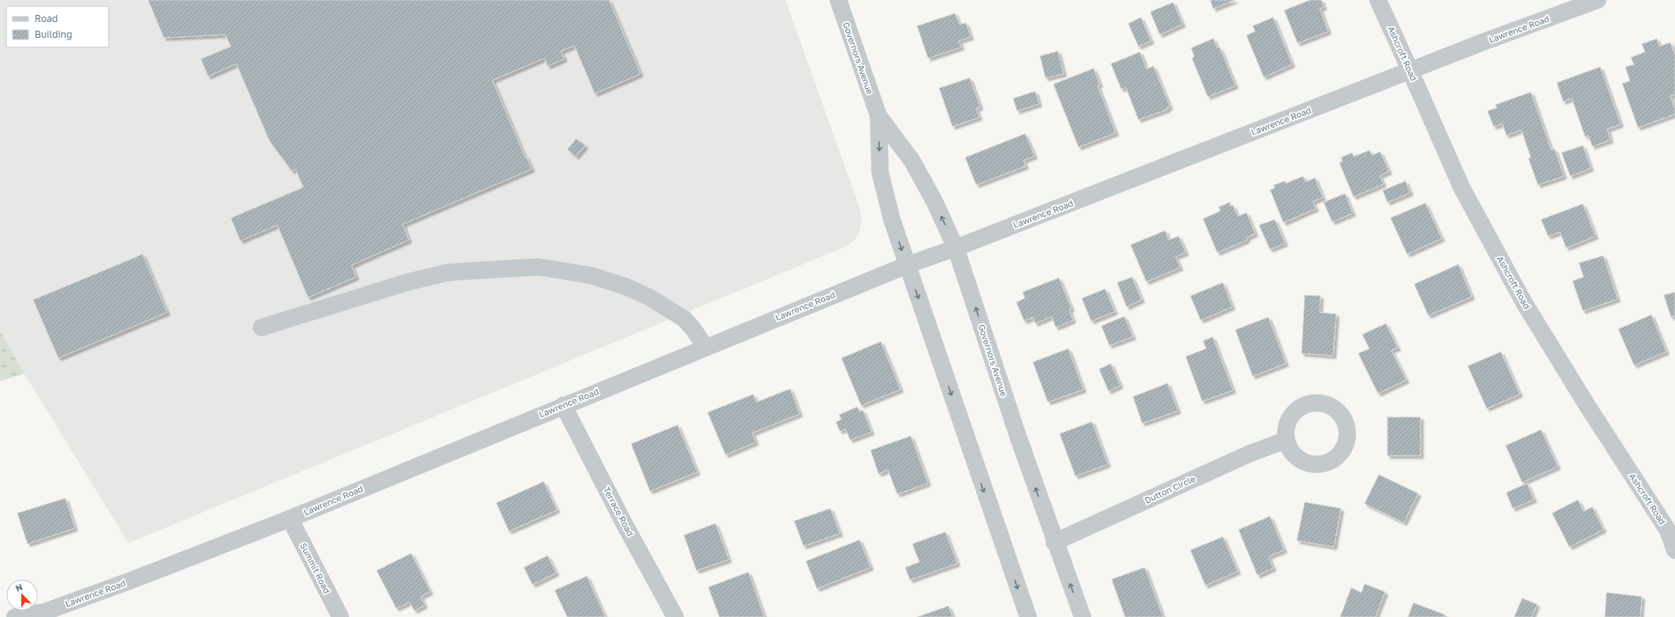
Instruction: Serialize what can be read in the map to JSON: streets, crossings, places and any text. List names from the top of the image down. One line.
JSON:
{"streets":{"street":["Lawrence Road","Ashcroft Road","Governors Avenue","Dutton Circle","Terrace Road","Summit Road"]},"crossings":[["Lawrence Road","Ashcroft Road"],["Lawrence Road","Governors Avenue"],["Lawrence Road","Terrace Road"],["Lawrence Road","Summit Road"],["Governors Avenue","Dutton Circle"]],"legend":["Road","Building"],"north":"top"}
